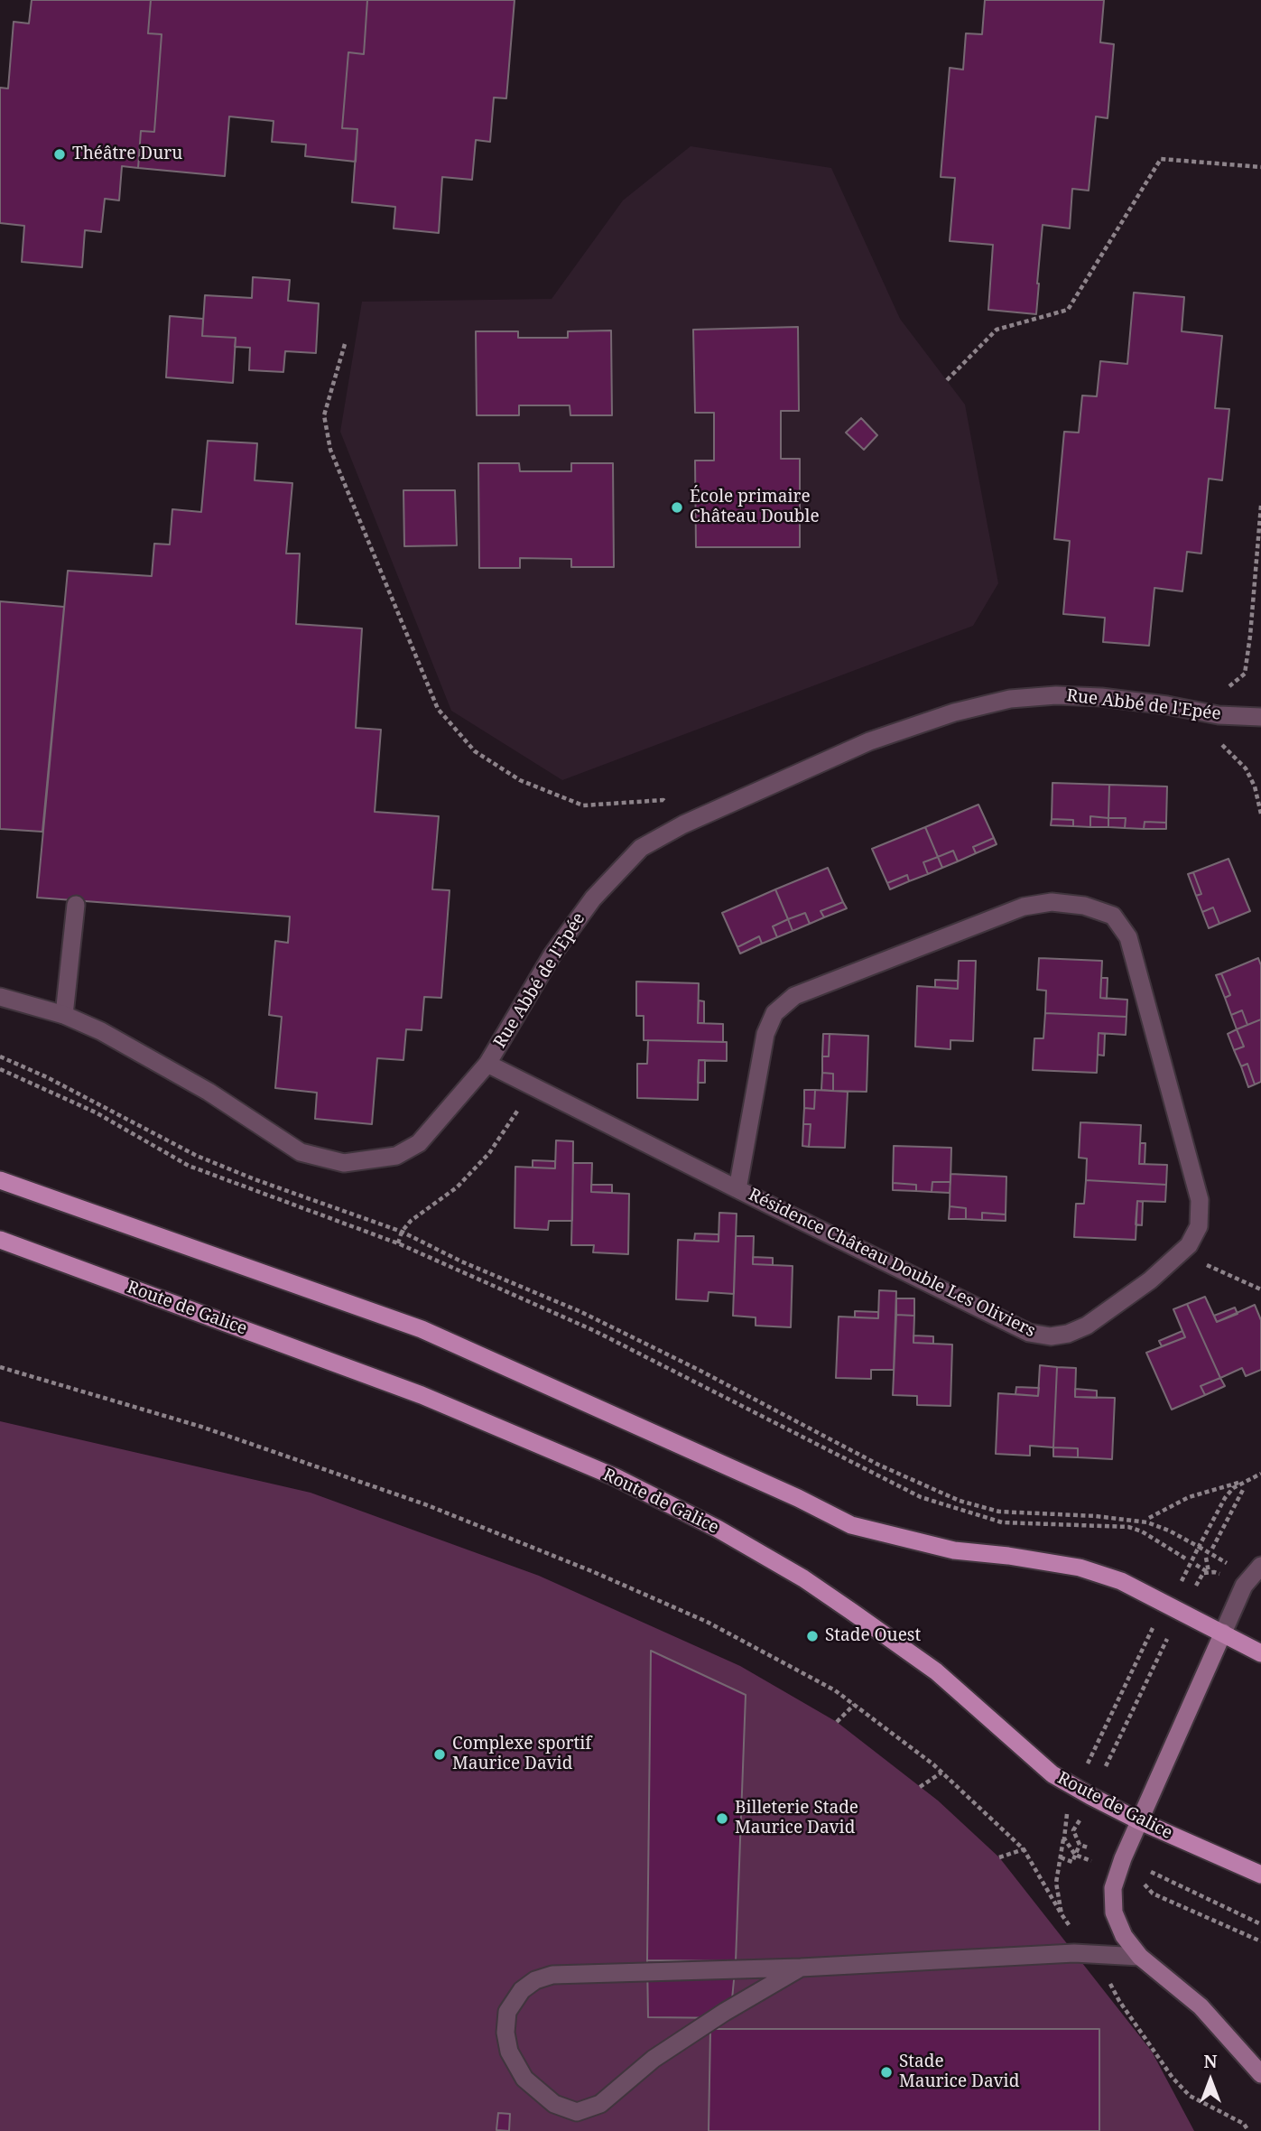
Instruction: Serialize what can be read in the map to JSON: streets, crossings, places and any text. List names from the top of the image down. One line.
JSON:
{"streets":{"main road":["Route de Galice"],"street":["Rue Abbé de l'Epée","Résidence Château Double Les Oliviers"]},"crossings":[["Rue Abbé de l'Epée","Résidence Château Double Les Oliviers"]],"places":["Théâtre Duru","École primaire Château Double","Stade Ouest","Complexe sportif Maurice David","Billeterie Stade Maurice David","Stade Maurice David"],"north":"top"}
